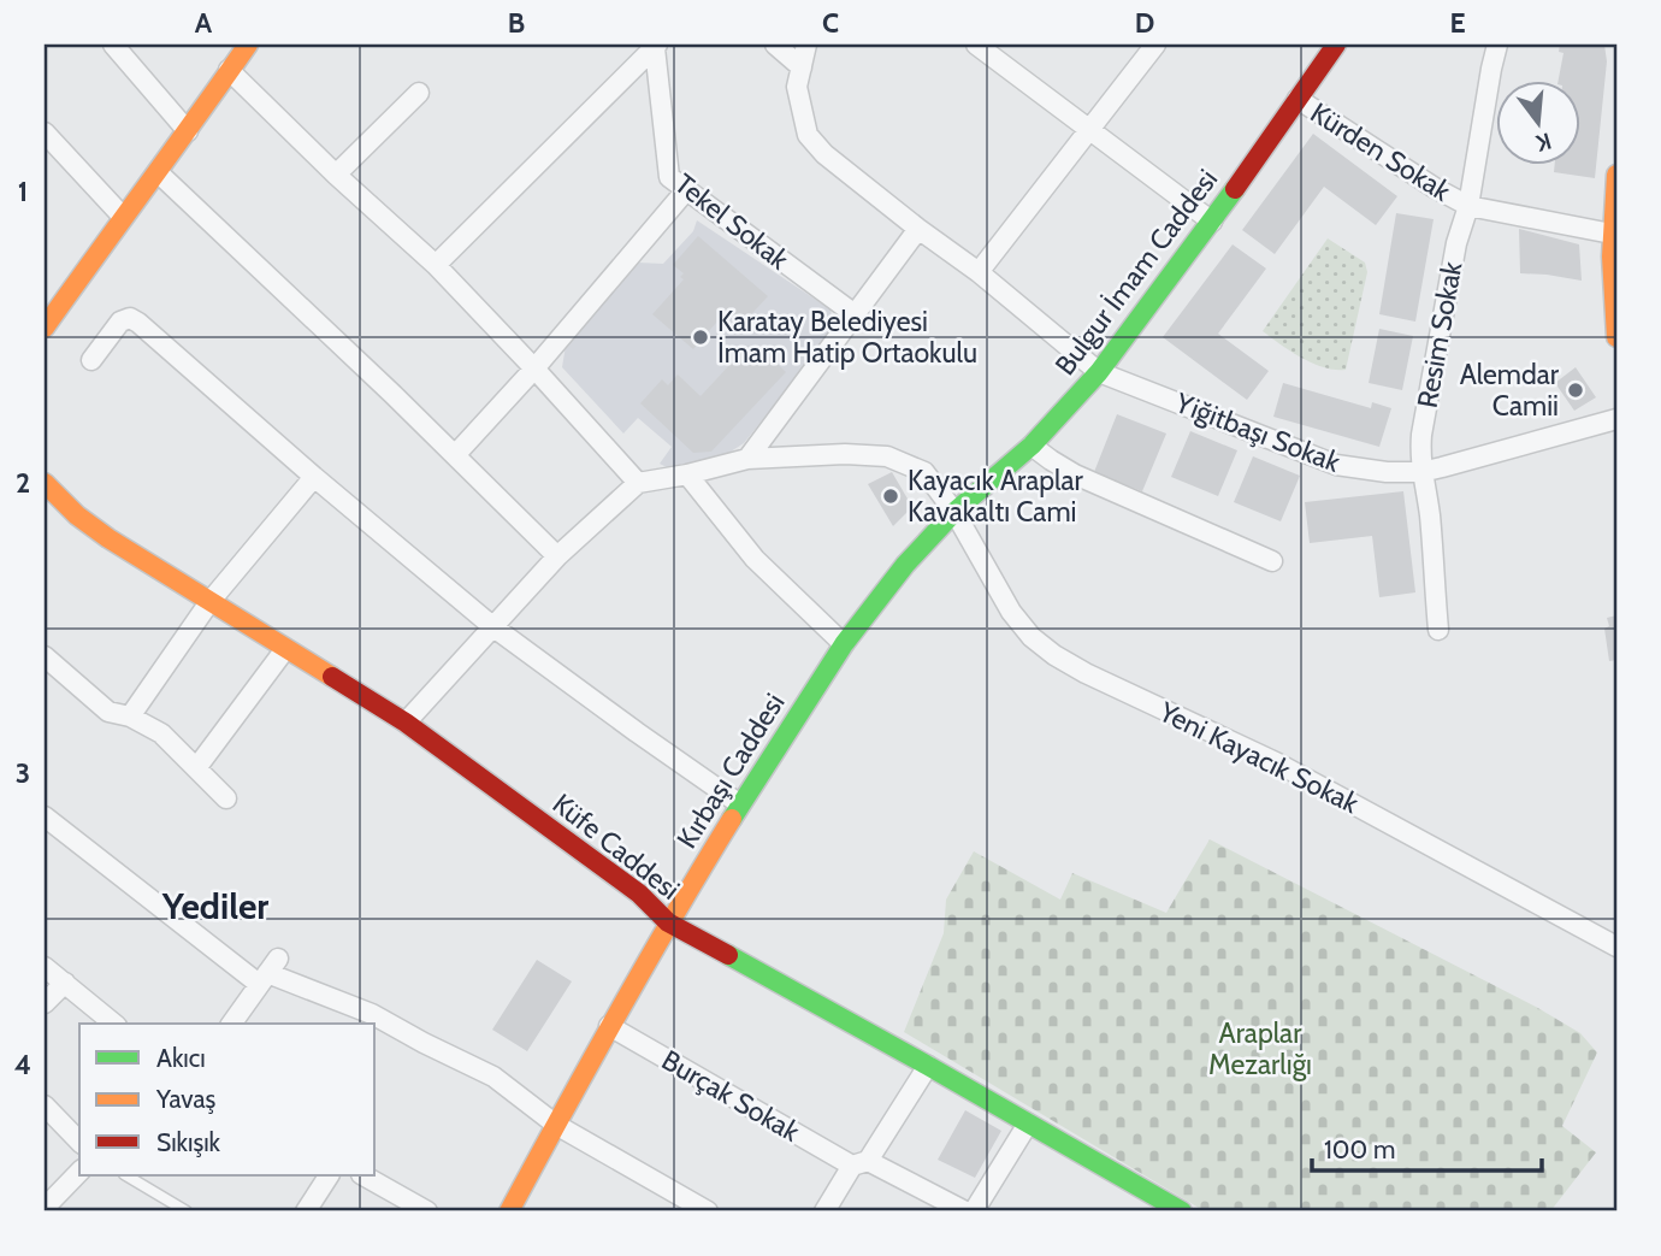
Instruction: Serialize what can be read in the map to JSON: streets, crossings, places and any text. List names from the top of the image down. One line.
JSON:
{"streets":{"street":["Kürden Sokak","Tekel Sokak","Bulgur İmam Caddesi","Resim Sokak","Yiğitbaşı Sokak","Yeni Kayacık Sokak","Kırbaşı Caddesi","Küfe Caddesi","Burçak Sokak"]},"crossings":[["Kürden Sokak","Bulgur İmam Caddesi"],["Kürden Sokak","Resim Sokak"],["Bulgur İmam Caddesi","Yiğitbaşı Sokak"],["Bulgur İmam Caddesi","Yeni Kayacık Sokak"],["Bulgur İmam Caddesi","Kırbaşı Caddesi"],["Resim Sokak","Yiğitbaşı Sokak"],["Yeni Kayacık Sokak","Kırbaşı Caddesi"],["Kırbaşı Caddesi","Küfe Caddesi"],["Kırbaşı Caddesi","Burçak Sokak"]],"districts":["Yediler"],"parks":["Araplar Mezarlığı"],"places":["Karatay Belediyesi İmam Hatip Ortaokulu","Alemdar Camii","Kayacık Araplar Kavakaltı Cami"],"legend":["Akıcı","Yavaş","Sıkışık"],"scale_bar":"100 m","north":"bottom","grid":{"columns":["A","B","C","D","E"],"rows":["1","2","3","4"]}}
